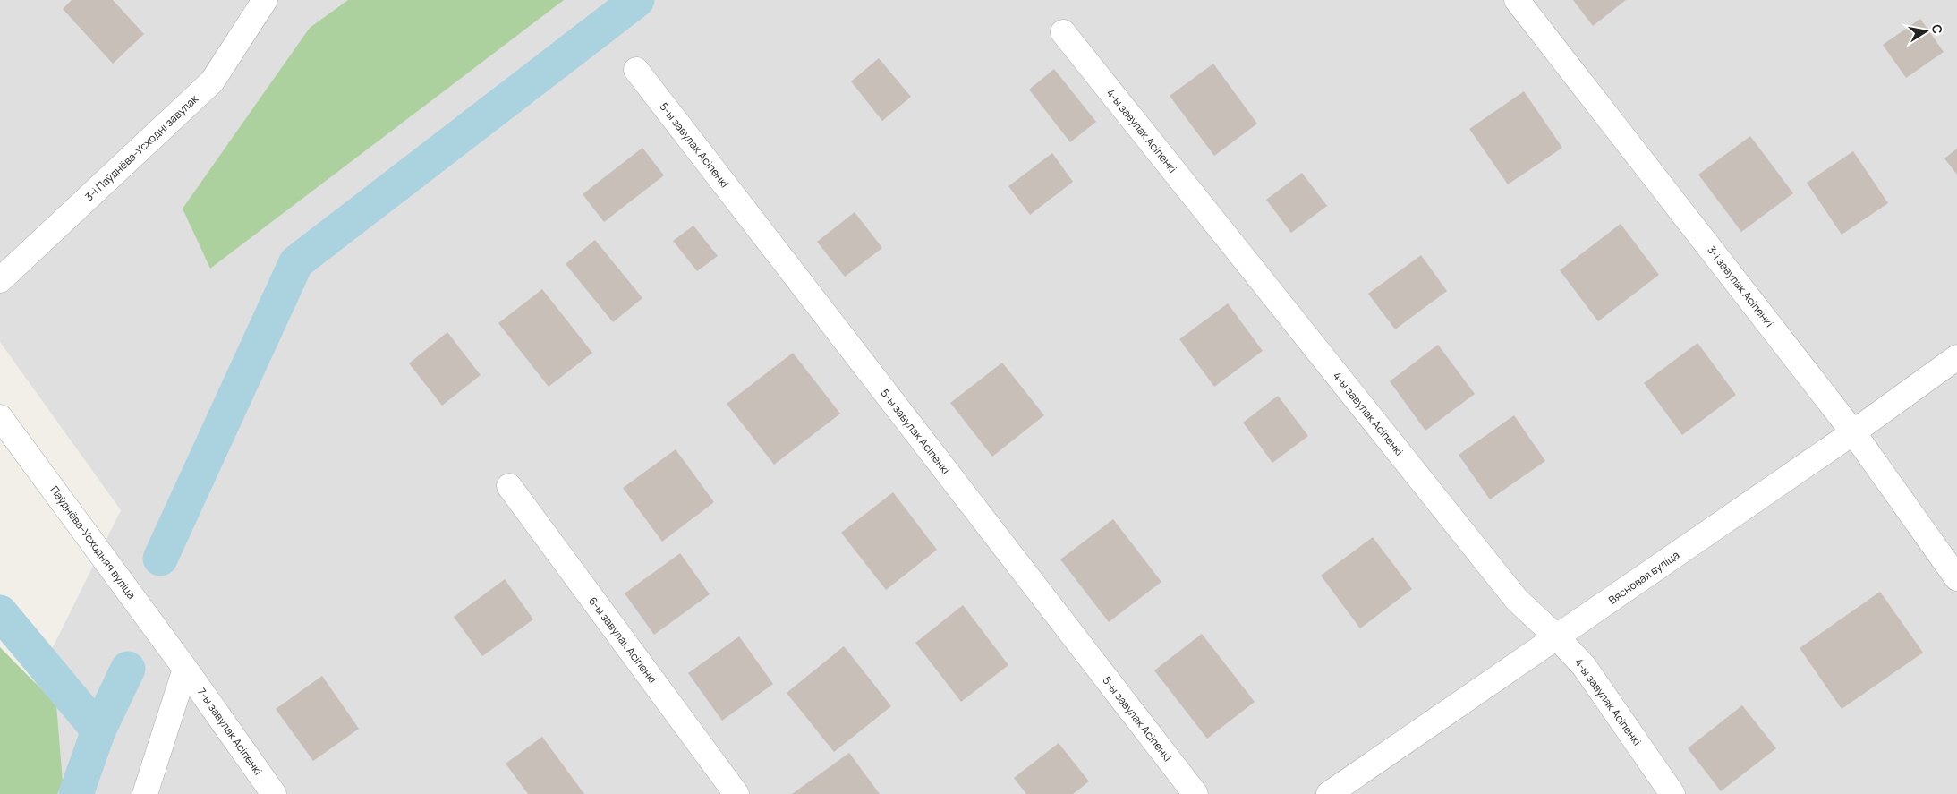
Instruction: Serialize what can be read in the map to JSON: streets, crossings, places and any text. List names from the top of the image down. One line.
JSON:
{"streets":{"street":["4-ы завулак Асіпенкі","5-ы завулак Асіпенкі","3-і Паўднёва-Усходні завулак","3-і завулак Асіпенкі","Паўднёва-Усходняя вуліца","Вясновая вуліца","6-ы завулак Асіпенкі","7-ы завулак Асіпенкі"]},"crossings":[["4-ы завулак Асіпенкі","Вясновая вуліца"],["3-і завулак Асіпенкі","Вясновая вуліца"],["Паўднёва-Усходняя вуліца","7-ы завулак Асіпенкі"]],"north":"right"}
